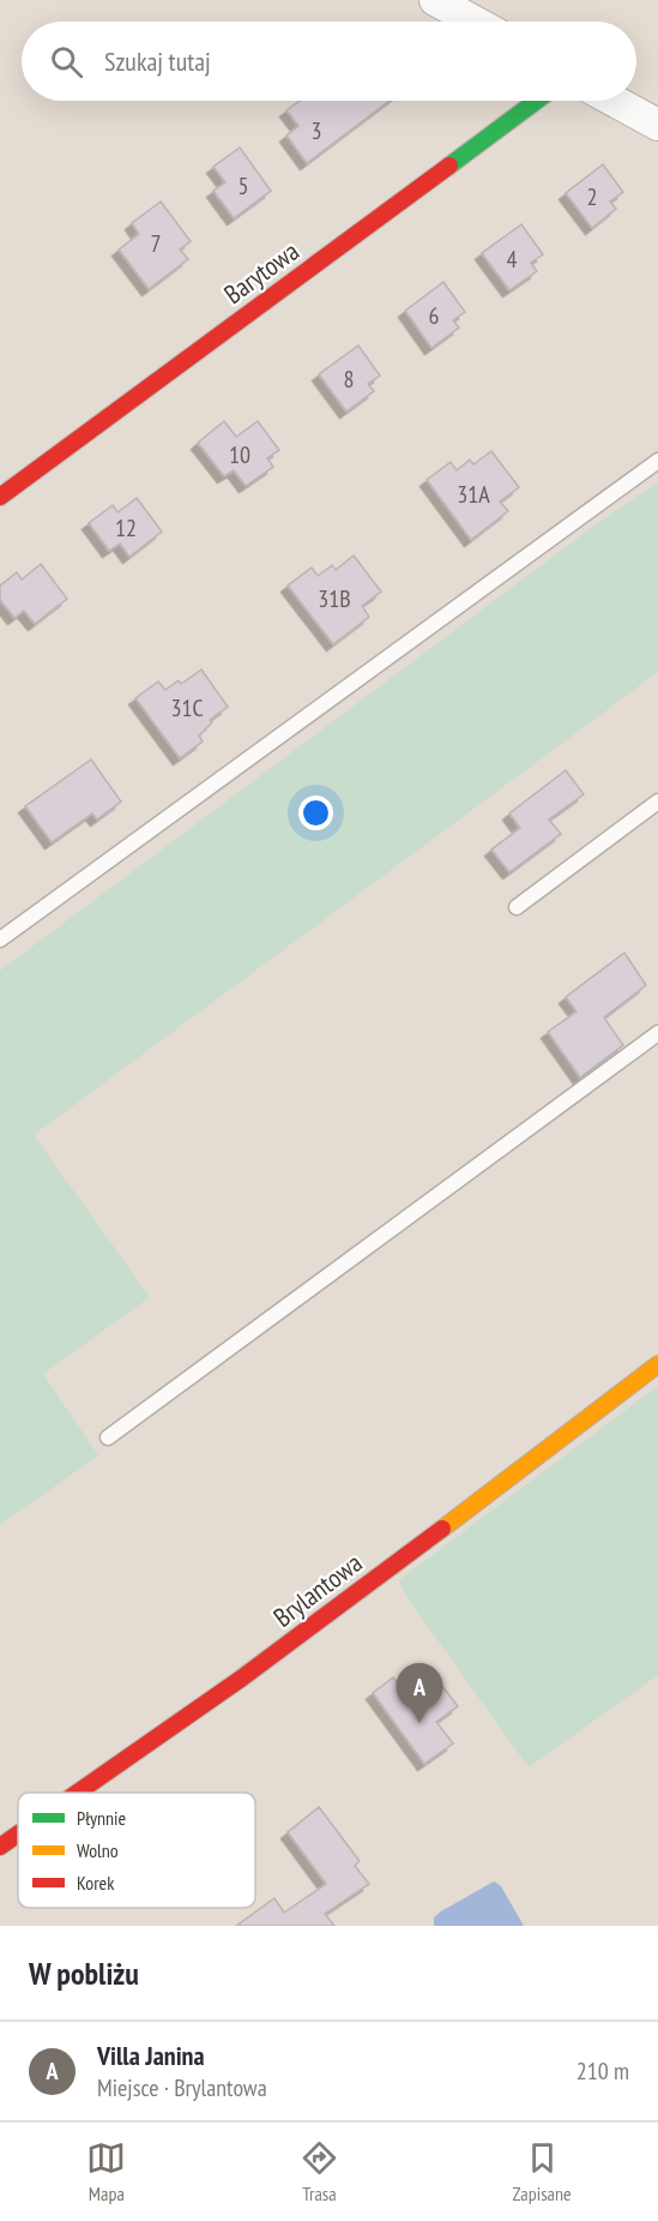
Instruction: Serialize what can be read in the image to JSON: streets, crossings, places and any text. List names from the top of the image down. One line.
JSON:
{"streets":{"street":["Barytowa","Brylantowa"]},"house_numbers":["3","5","2","7","4","6","8","10","31A","12","31B","31C"],"legend":["Płynnie","Wolno","Korek"],"page":{"search":"Szukaj tutaj","pins":"A","heading":"W pobliżu","list":[{"mark":"A","name":"Villa Janina","note":"Miejsce · Brylantowa","value":"210 m"}],"nav":["Mapa","Trasa","Zapisane"]}}
